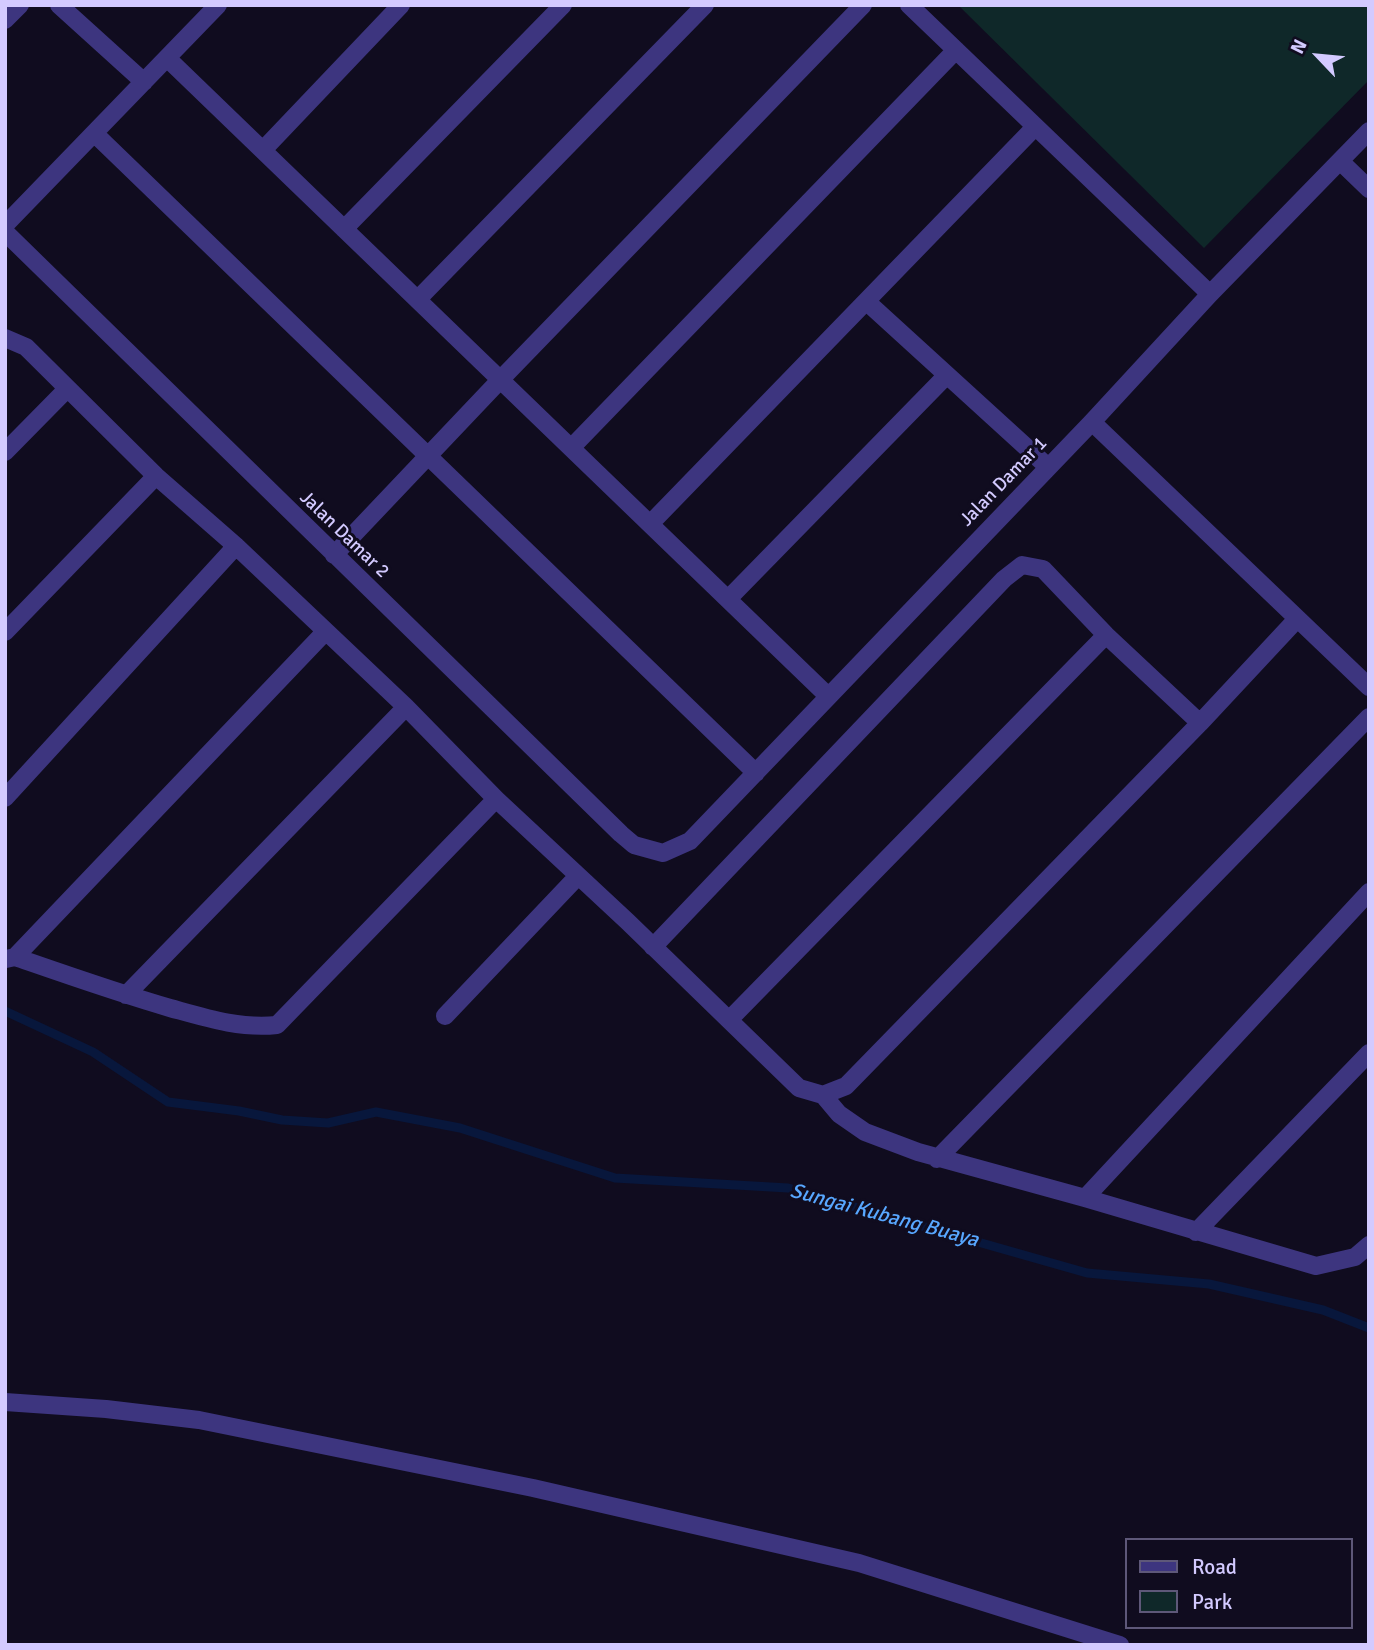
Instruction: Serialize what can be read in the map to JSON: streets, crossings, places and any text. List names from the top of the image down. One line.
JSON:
{"streets":{"street":["Jalan Damar 1","Jalan Damar 2"]},"crossings":[["Jalan Damar 1","Jalan Damar 2"]],"water":["Sungai Kubang Buaya"],"legend":["Road","Park"],"north":"top left"}
